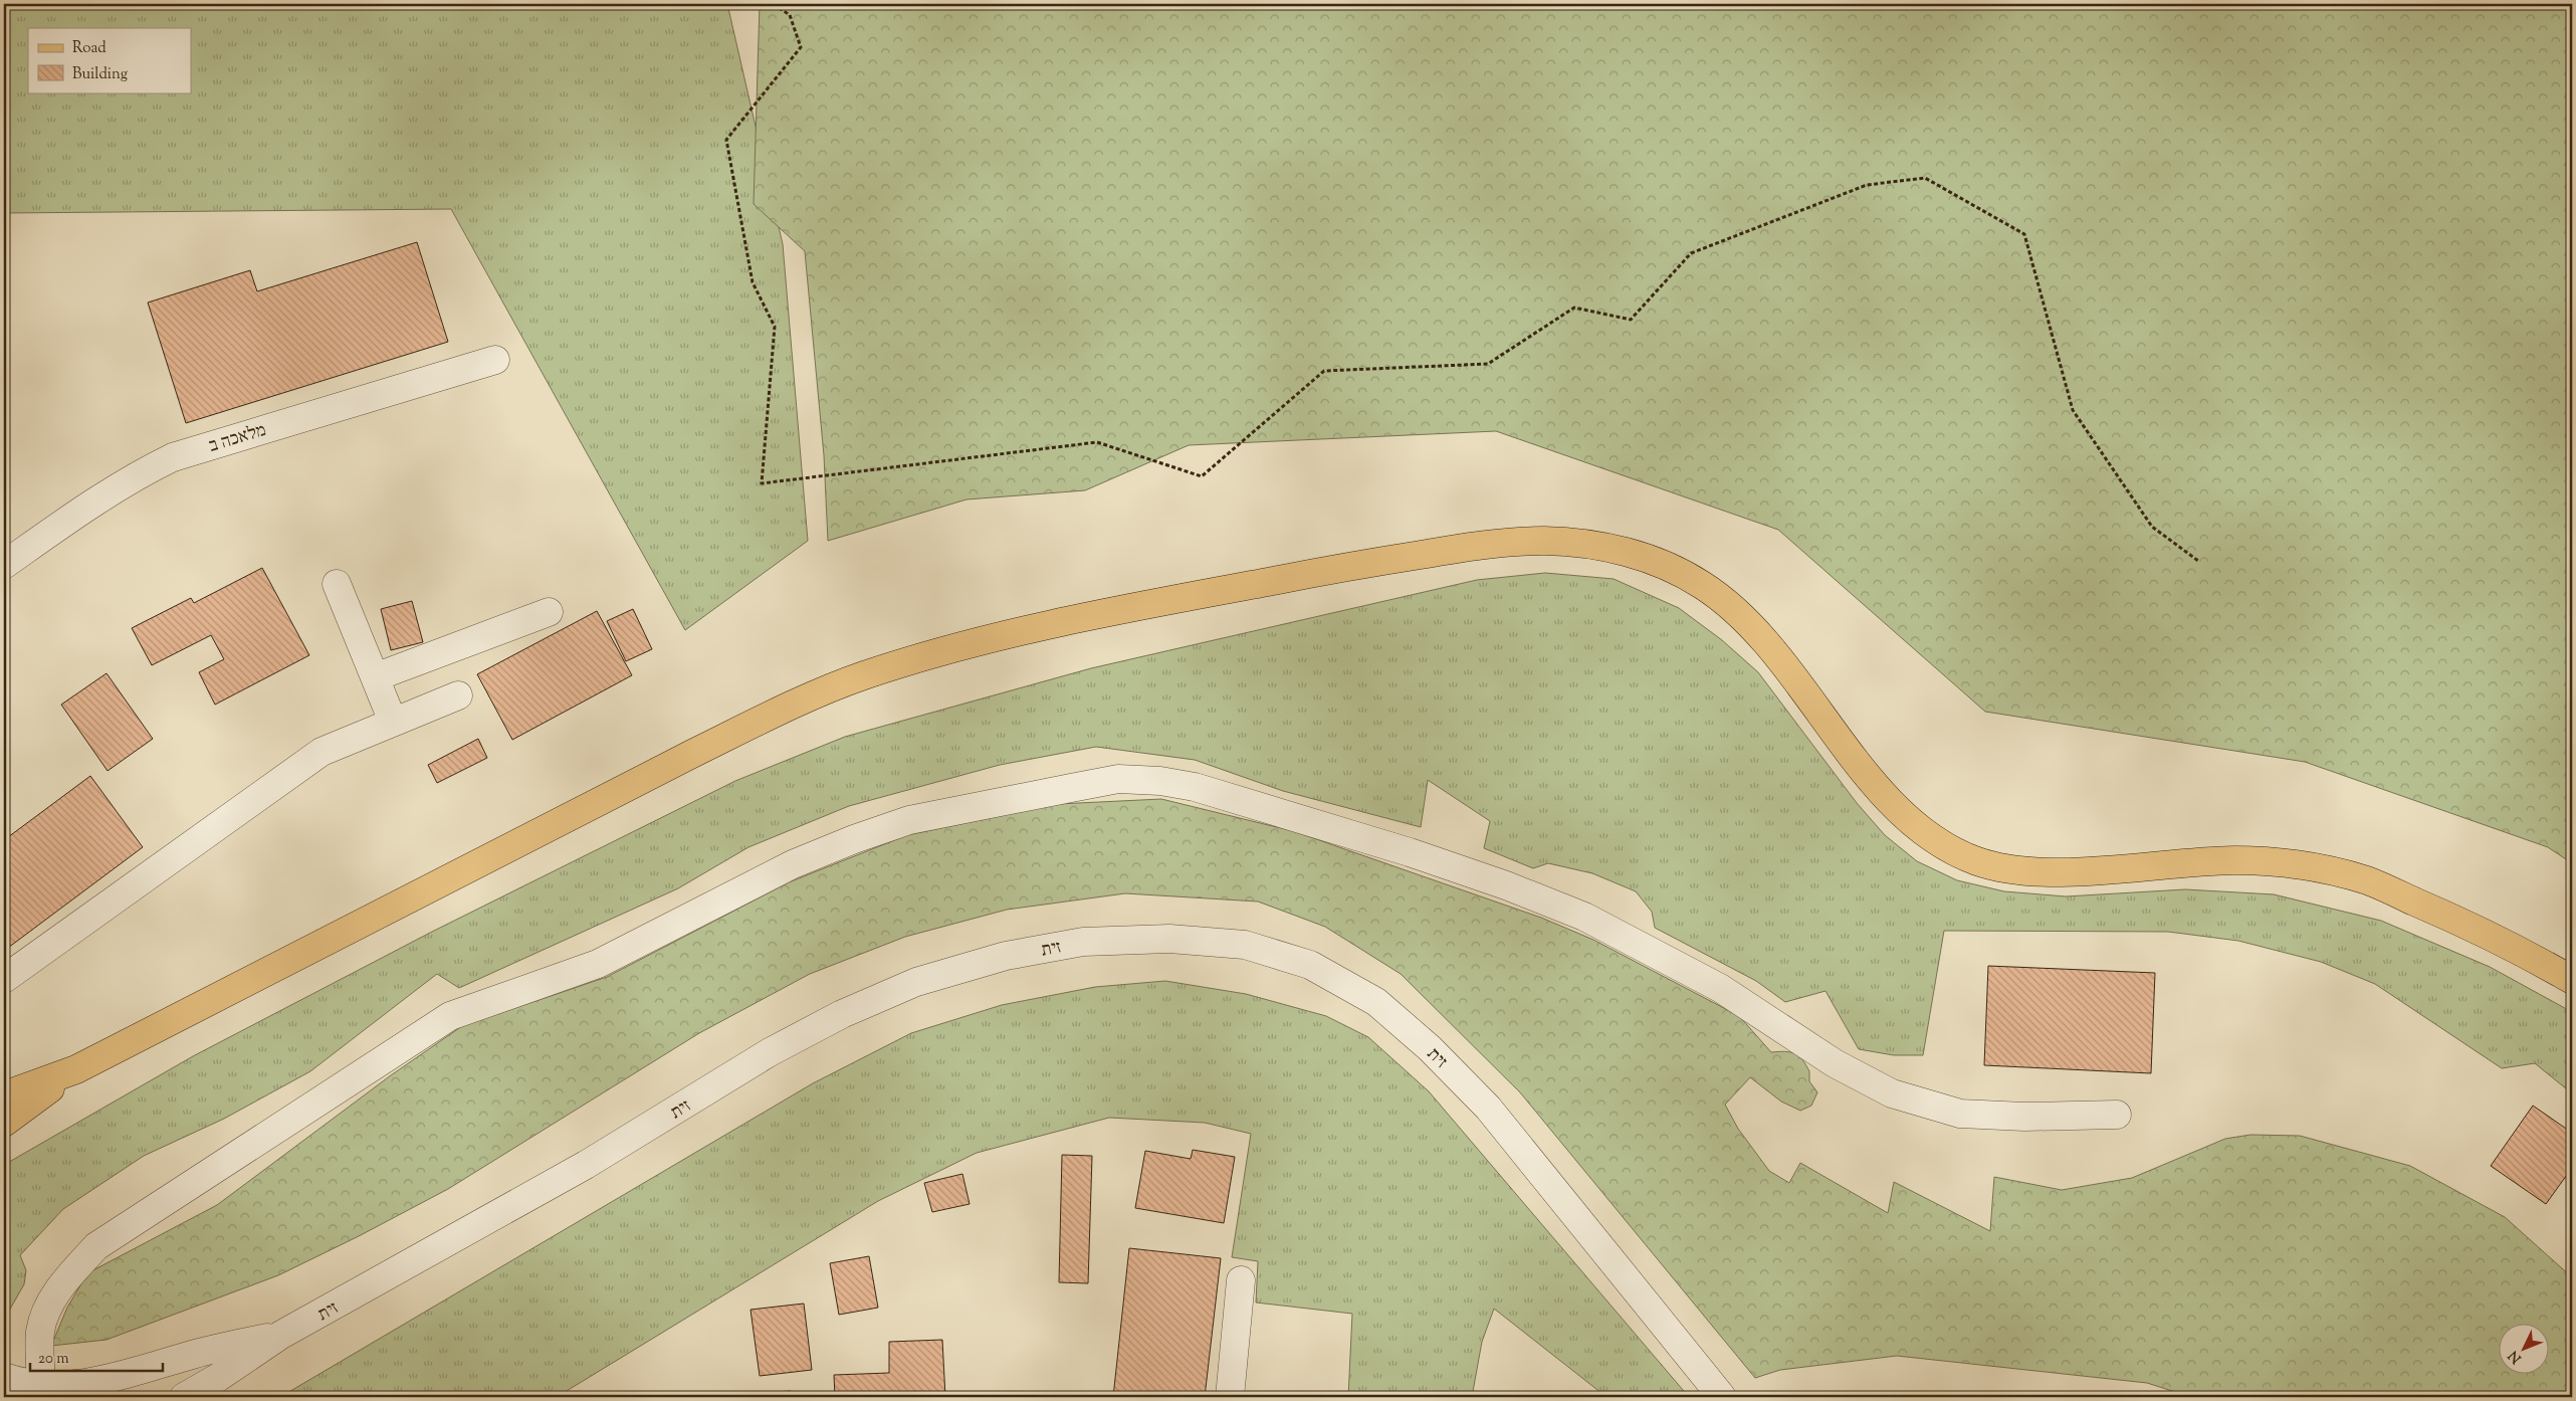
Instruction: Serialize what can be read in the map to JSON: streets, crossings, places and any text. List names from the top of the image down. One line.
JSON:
{"streets":{"street":["מלאכה ב","זית"]},"legend":["Road","Building"],"scale_bar":"20 m","north":"bottom left"}
